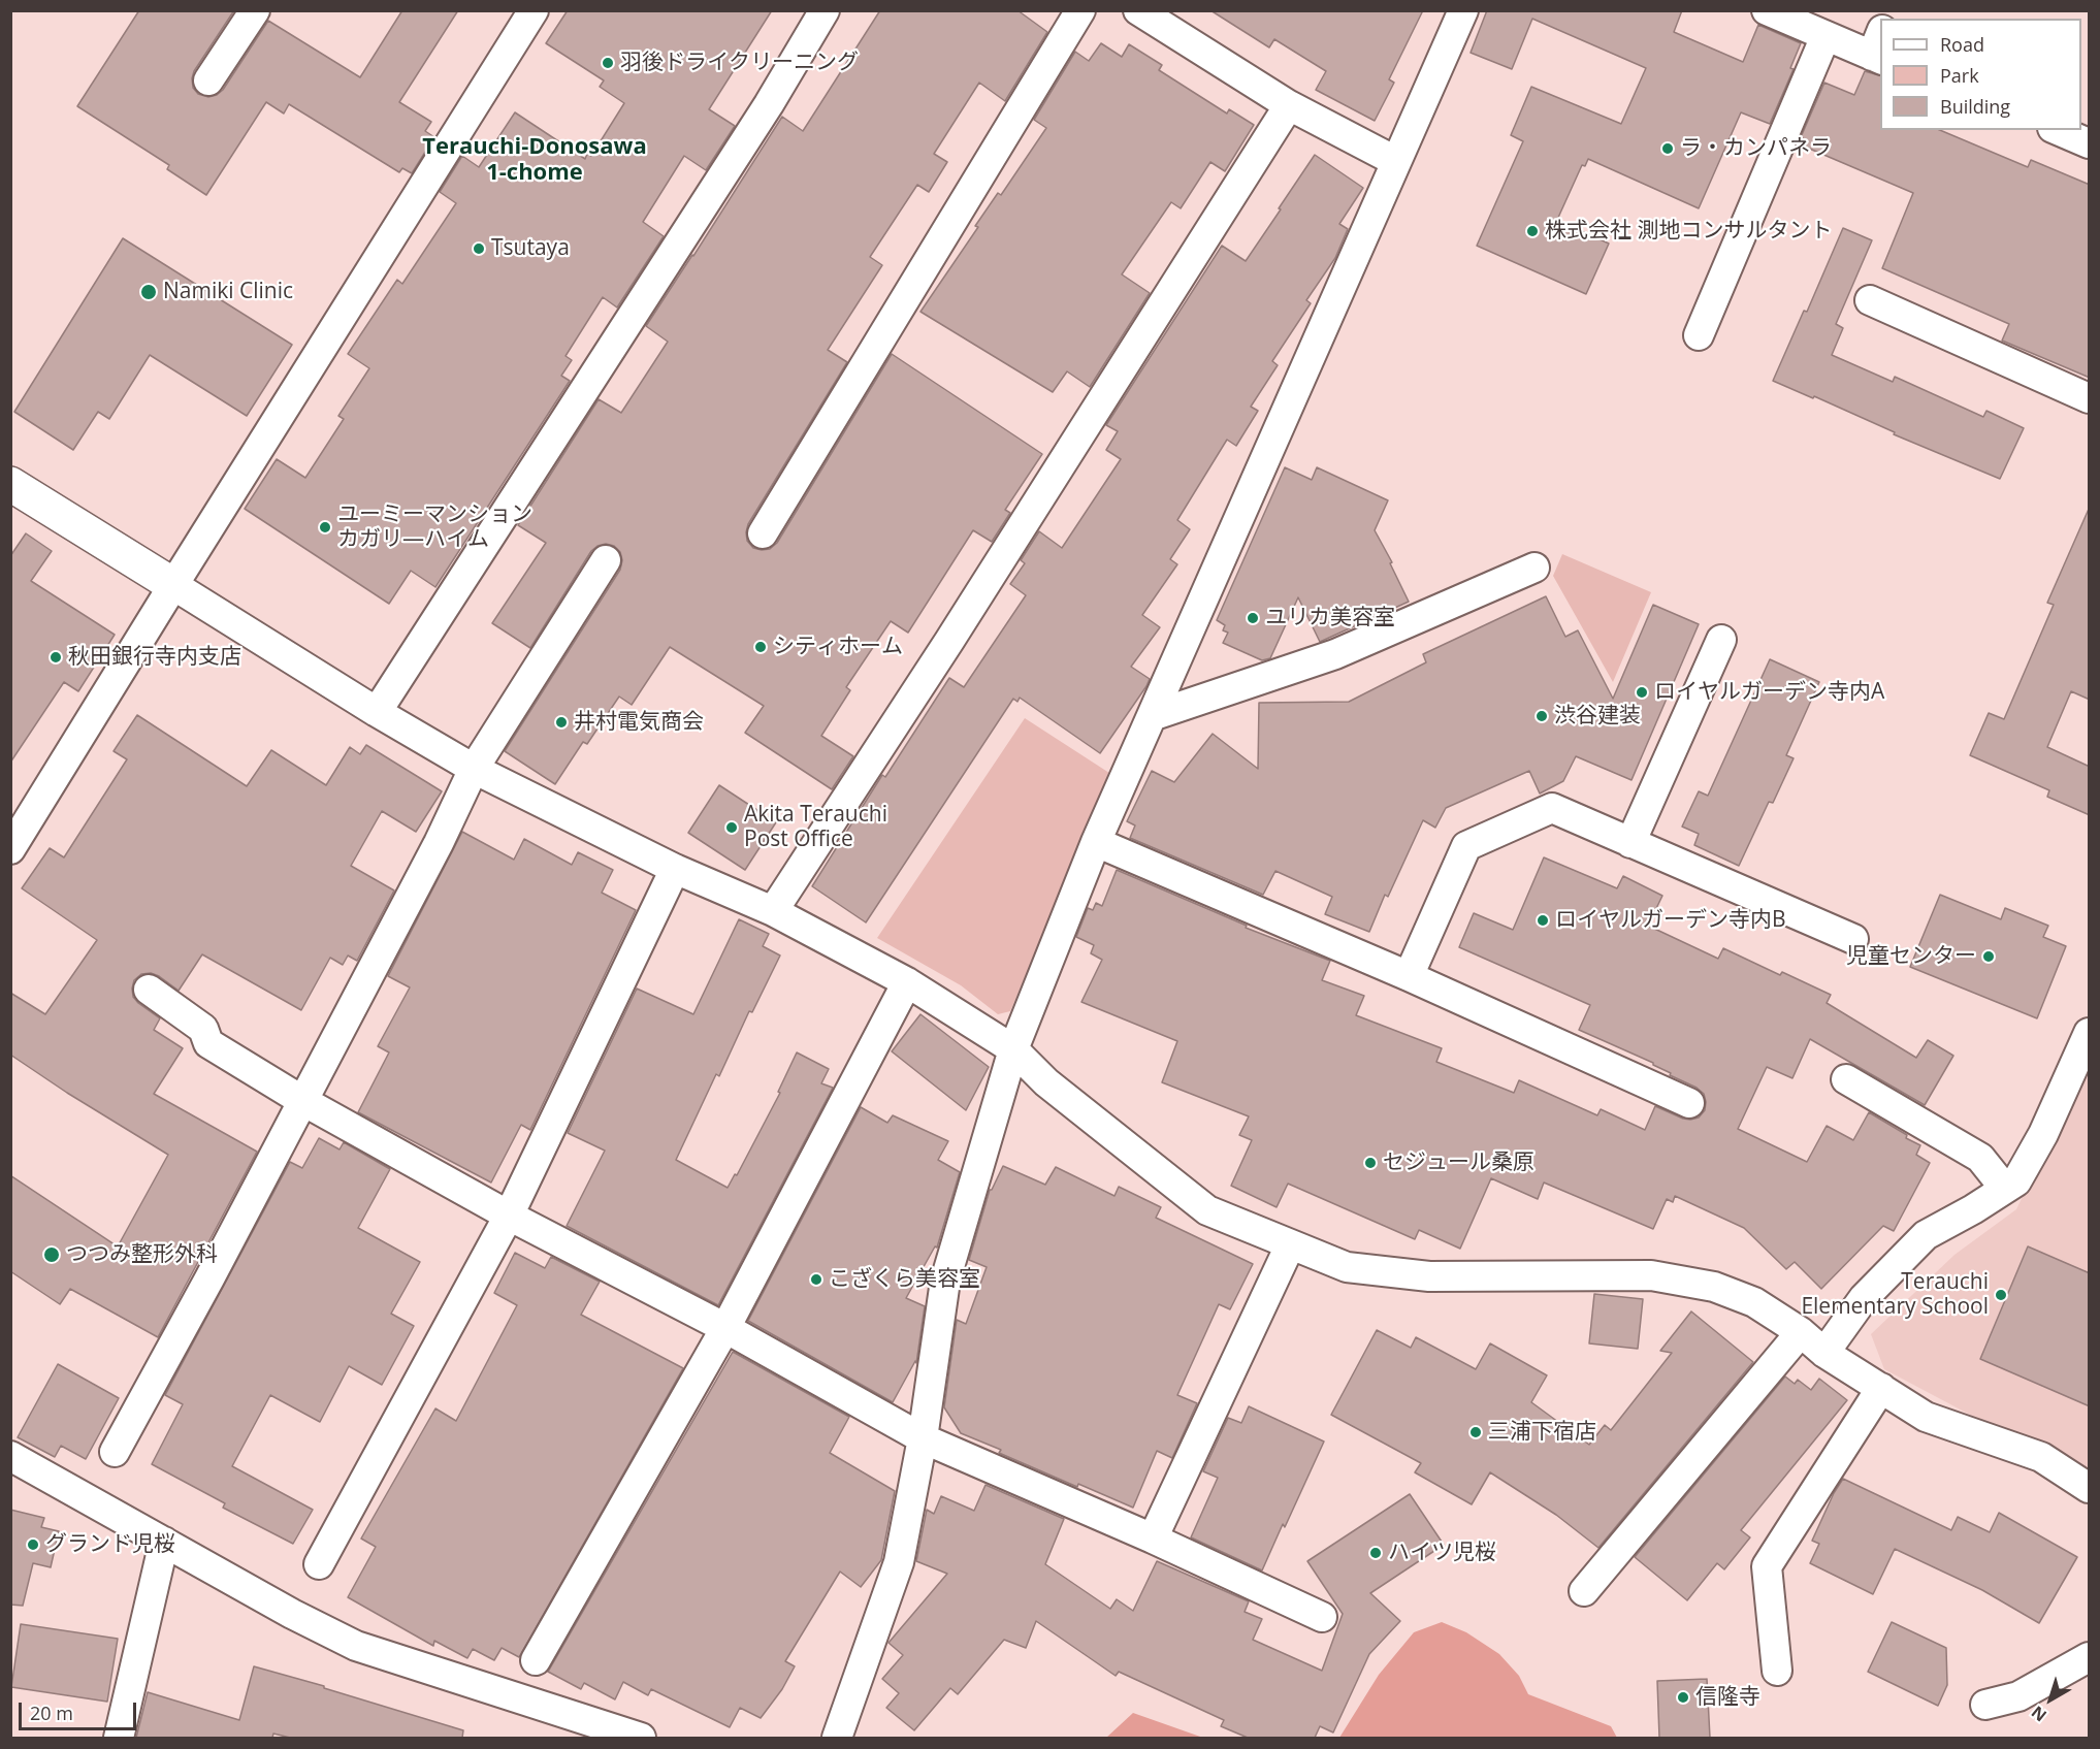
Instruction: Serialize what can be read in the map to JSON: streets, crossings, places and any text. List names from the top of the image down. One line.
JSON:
{"districts":["Terauchi-Donosawa 1-chome"],"places":["羽後ドライクリーニング","ラ・カンパネラ","株式会社 測地コンサルタント","Tsutaya","Namiki Clinic","ユーミーマンション カガリ―ハイム","ユリカ美容室","シティホーム","秋田銀行寺内支店","ロイヤルガーデン寺内A","渋谷建装","井村電気商会","Akita Terauchi Post Office","ロイヤルガーデン寺内B","児童センター","セジュール桑原","つつみ整形外科","こざくら美容室","Terauchi Elementary School","三浦下宿店","グランド児桜","ハイツ児桜","信隆寺"],"legend":["Road","Park","Building"],"scale_bar":"20 m","north":"bottom left"}
